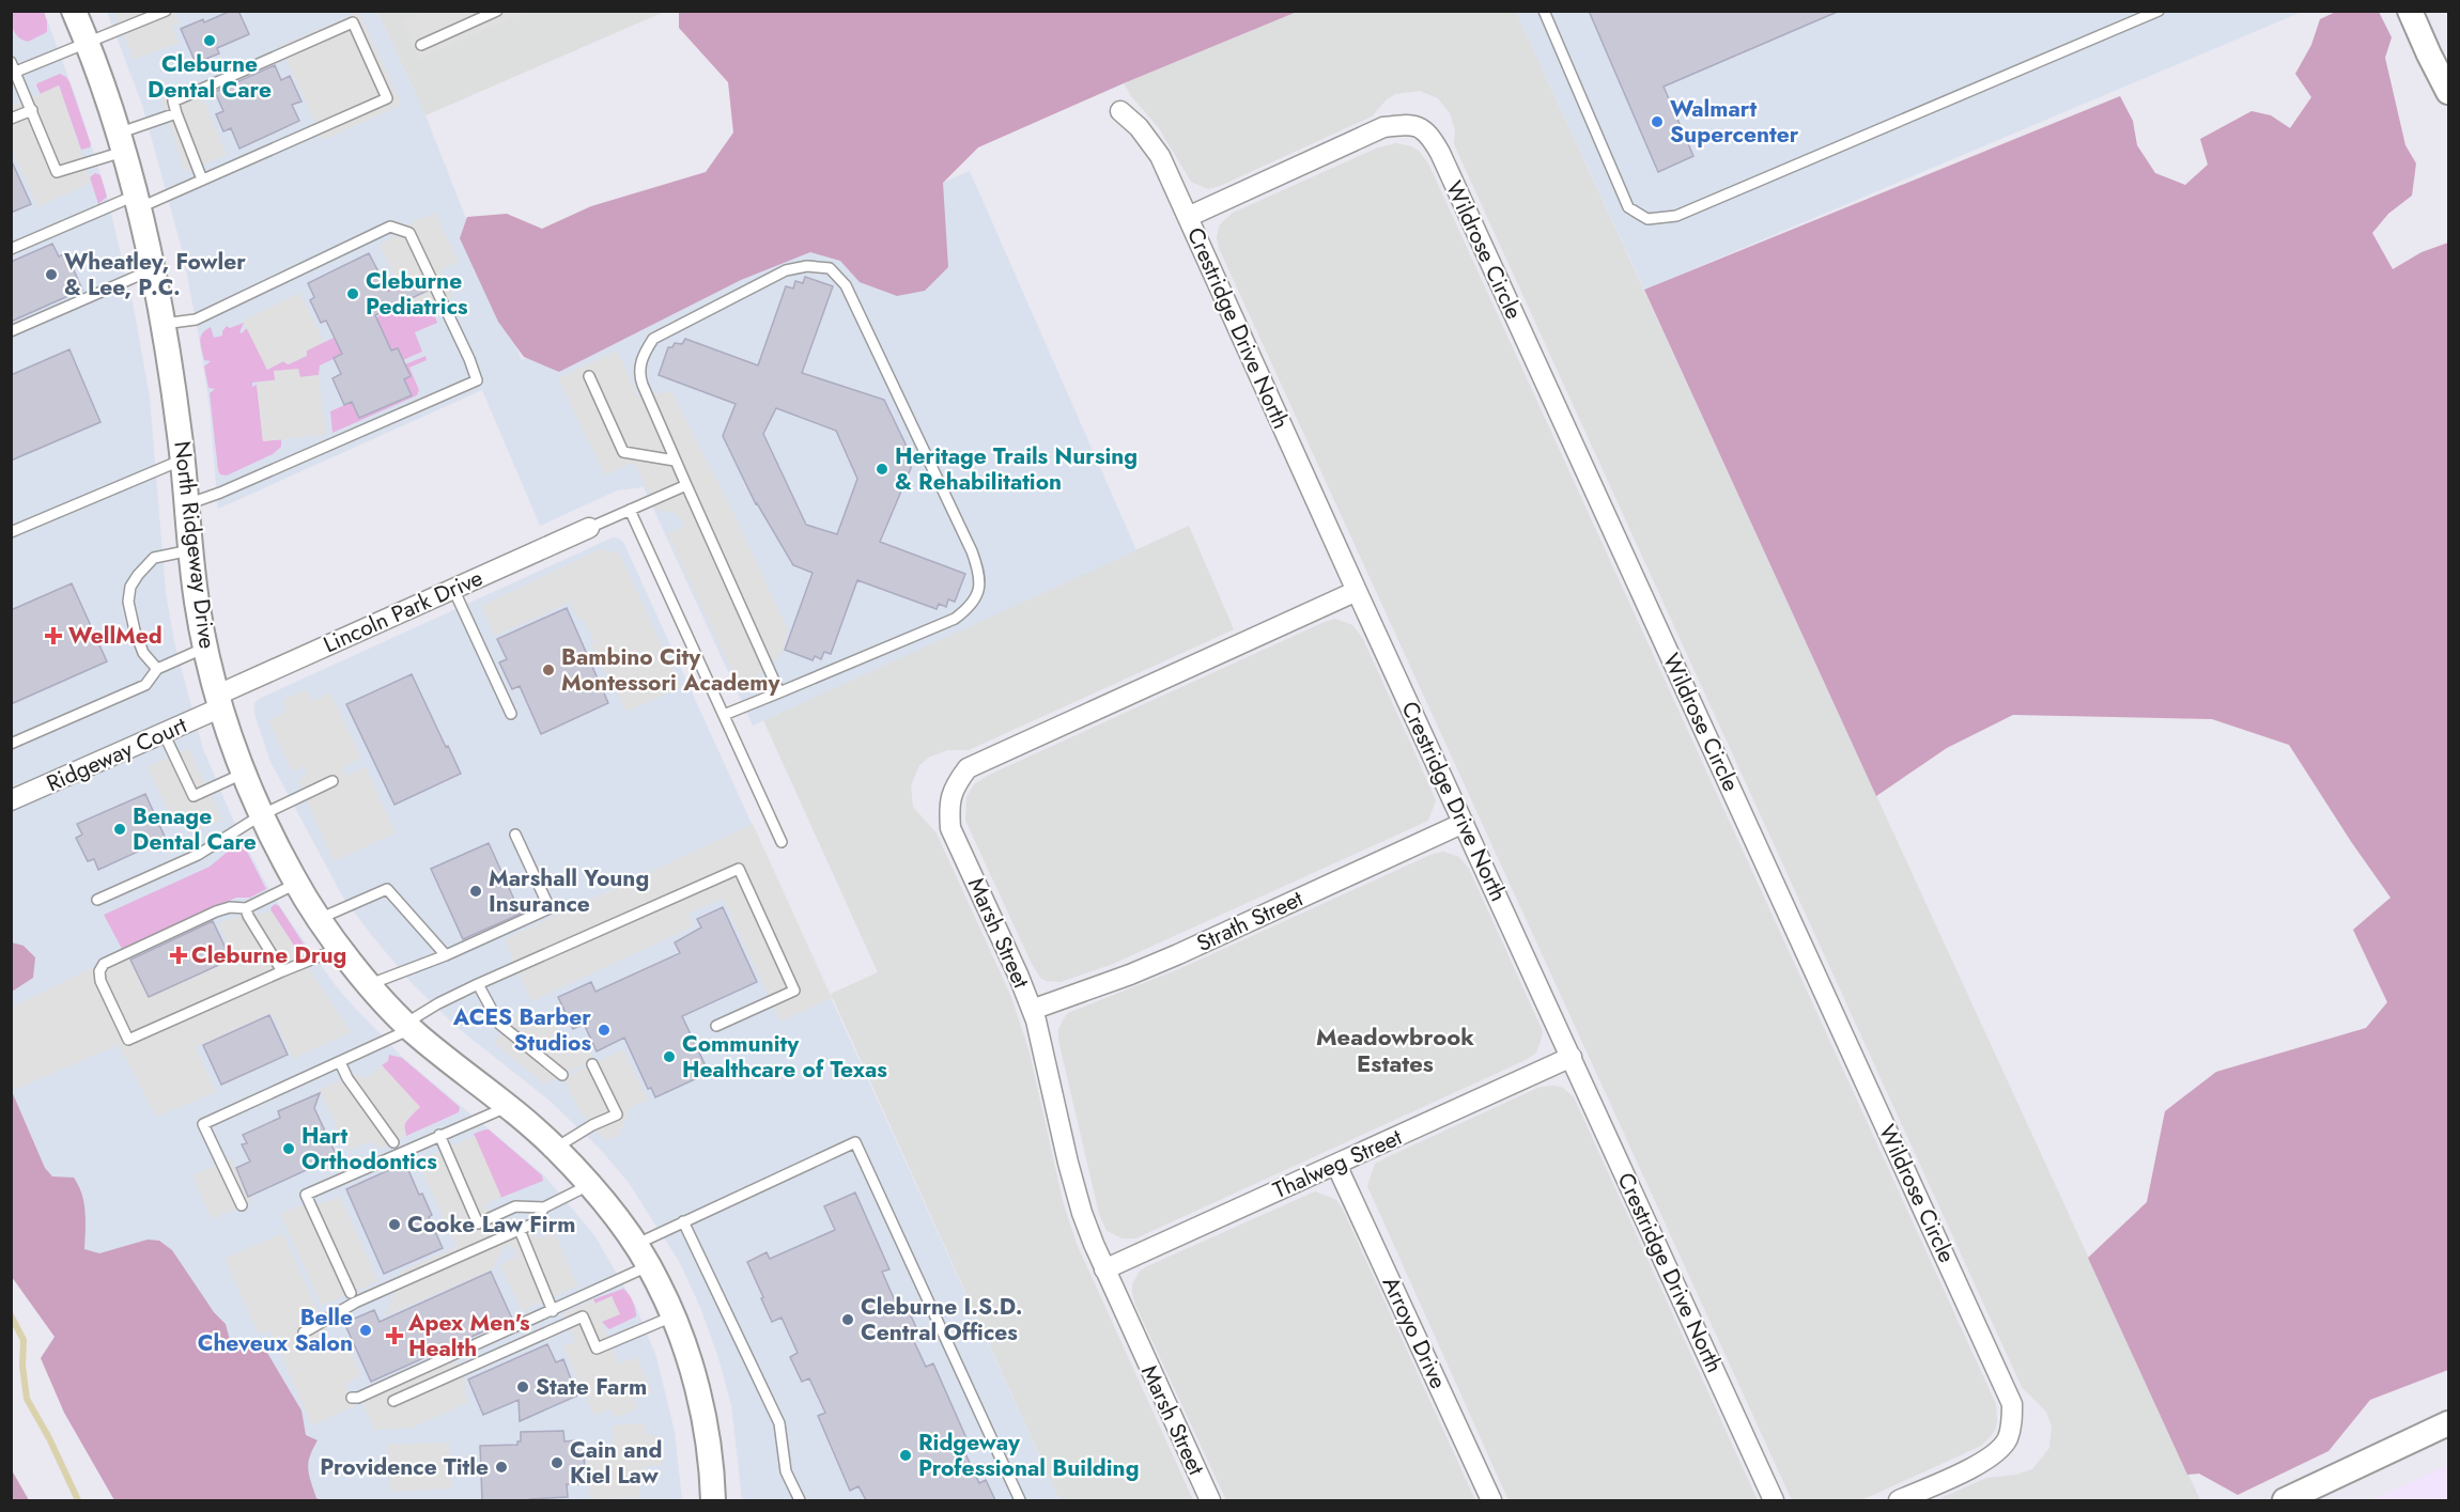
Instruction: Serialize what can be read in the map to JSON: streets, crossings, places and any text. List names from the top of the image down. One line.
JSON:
{"streets":{"street":["Wildrose Circle","Crestridge Drive North","North Ridgeway Drive","Lincoln Park Drive","Ridgeway Court","Strath Street","Marsh Street","Thalweg Street","Arroyo Drive"]},"crossings":[["Wildrose Circle","Crestridge Drive North"],["Crestridge Drive North","Strath Street"],["Crestridge Drive North","Marsh Street"],["Crestridge Drive North","Thalweg Street"],["North Ridgeway Drive","Lincoln Park Drive"],["North Ridgeway Drive","Ridgeway Court"],["Lincoln Park Drive","Ridgeway Court"],["Strath Street","Marsh Street"],["Marsh Street","Thalweg Street"],["Thalweg Street","Arroyo Drive"]],"districts":["Meadowbrook Estates"],"places":{"other":["Cleburne Dental Care","Walmart Supercenter","Wheatley, Fowler & Lee, P.C.","Cleburne Pediatrics","Heritage Trails Nursing & Rehabilitation","Bambino City Montessori Academy","Benage Dental Care","Marshall Young Insurance","ACES Barber Studios","Community Healthcare of Texas","Hart Orthodontics","Cooke Law Firm","Cleburne I.S.D. Central Offices","Belle Cheveux Salon","State Farm","Ridgeway Professional Building","Cain and Kiel Law","Providence Title"],"health":["WellMed","Cleburne Drug","Apex Men's Health"]}}
